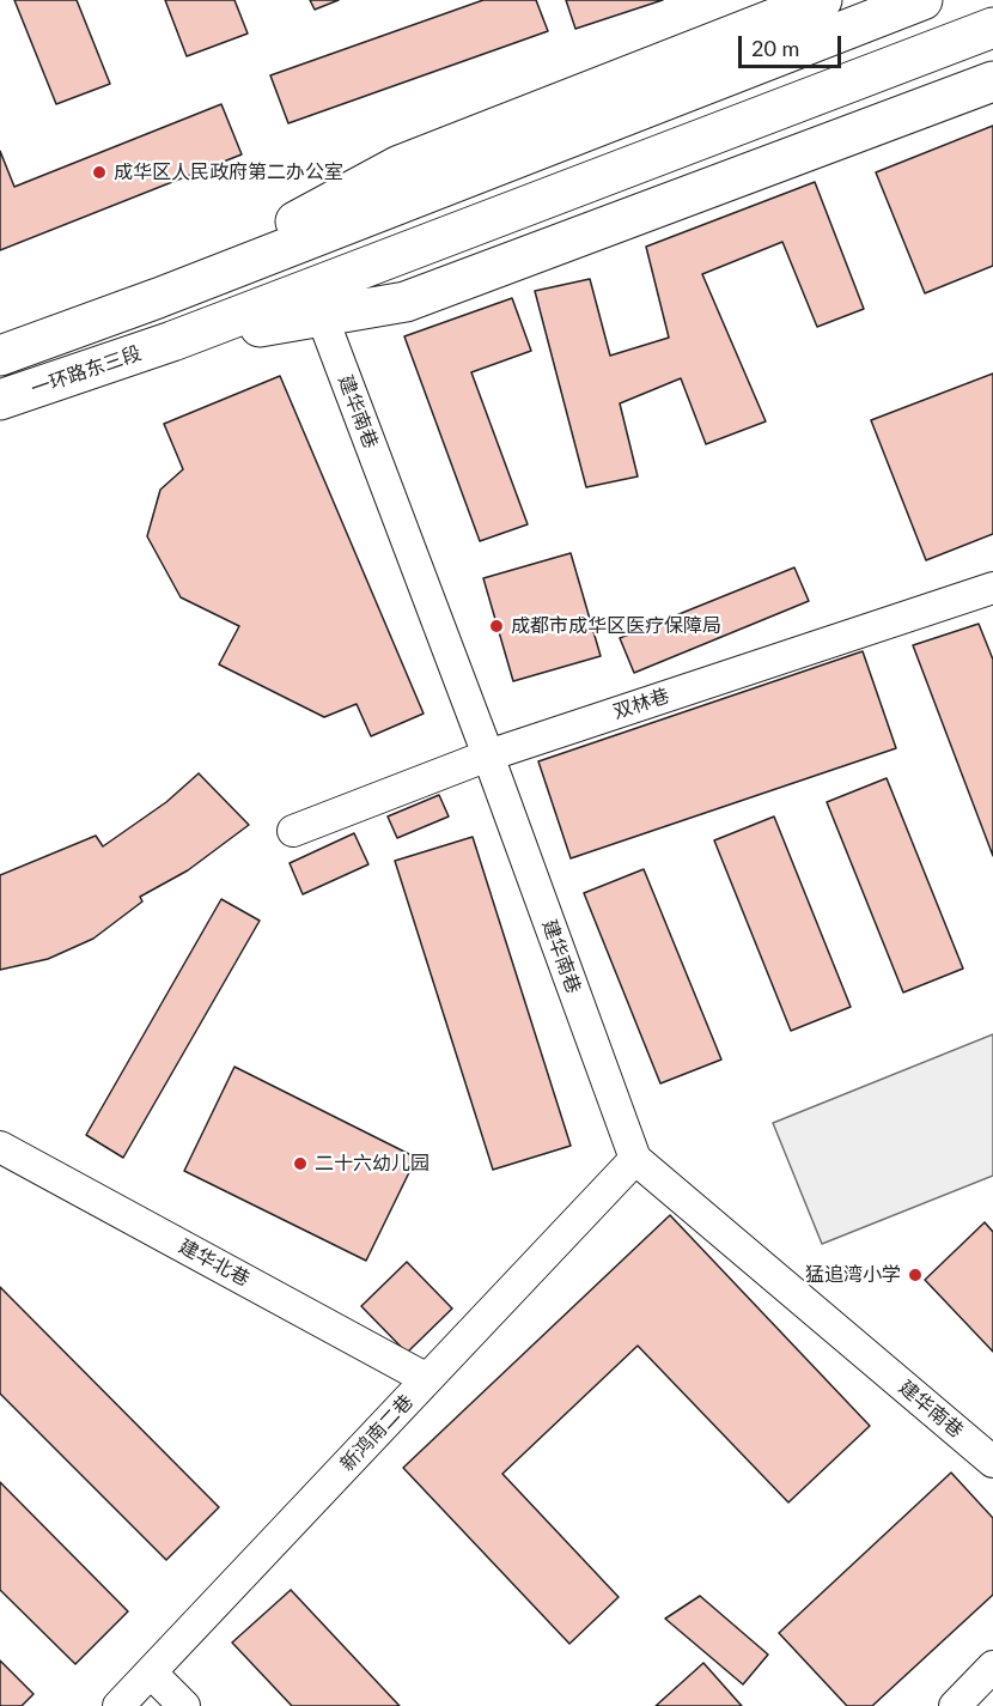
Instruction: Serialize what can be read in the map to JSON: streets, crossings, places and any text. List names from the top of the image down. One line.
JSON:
{"streets":{"main road":["一环路东三段"],"street":["建华南巷","双林巷","建华北巷","新鸿南二巷"]},"crossings":[["建华南巷","双林巷"],["建华南巷","新鸿南二巷"],["建华北巷","新鸿南二巷"]],"places":["成华区人民政府第二办公室","成都市成华区医疗保障局","二十六幼儿园","猛追湾小学"],"scale_bar":"20 m"}
